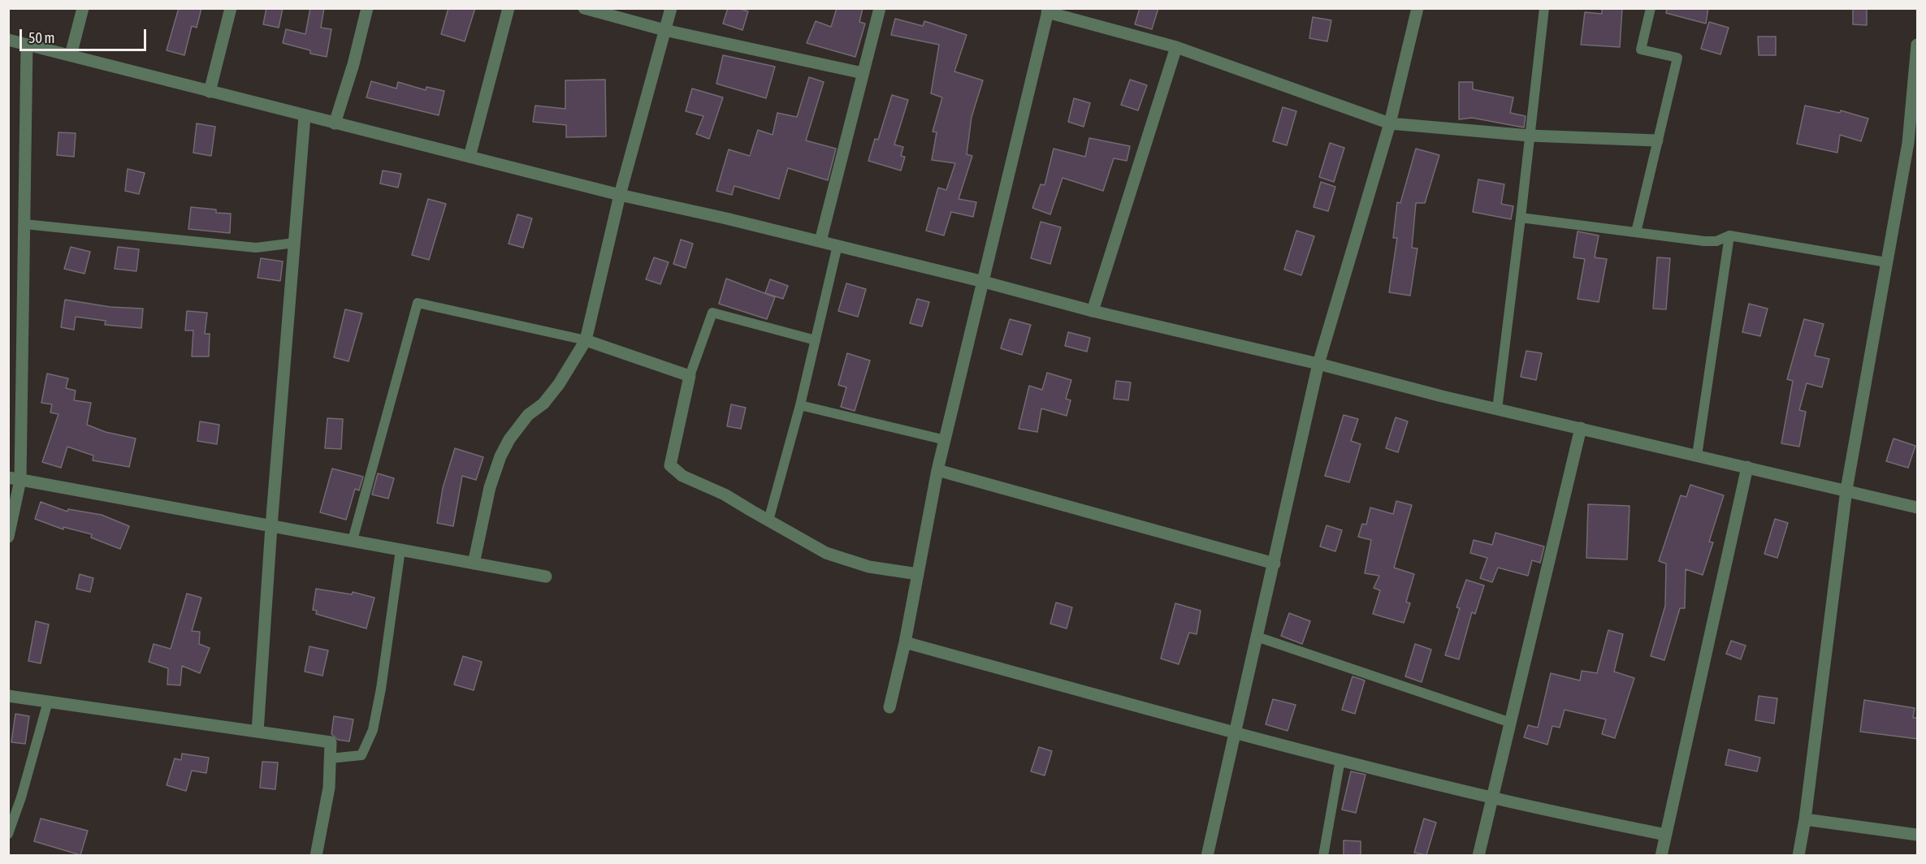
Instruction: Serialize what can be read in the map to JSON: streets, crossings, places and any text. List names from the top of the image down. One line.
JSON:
{"scale_bar":"50 m"}
